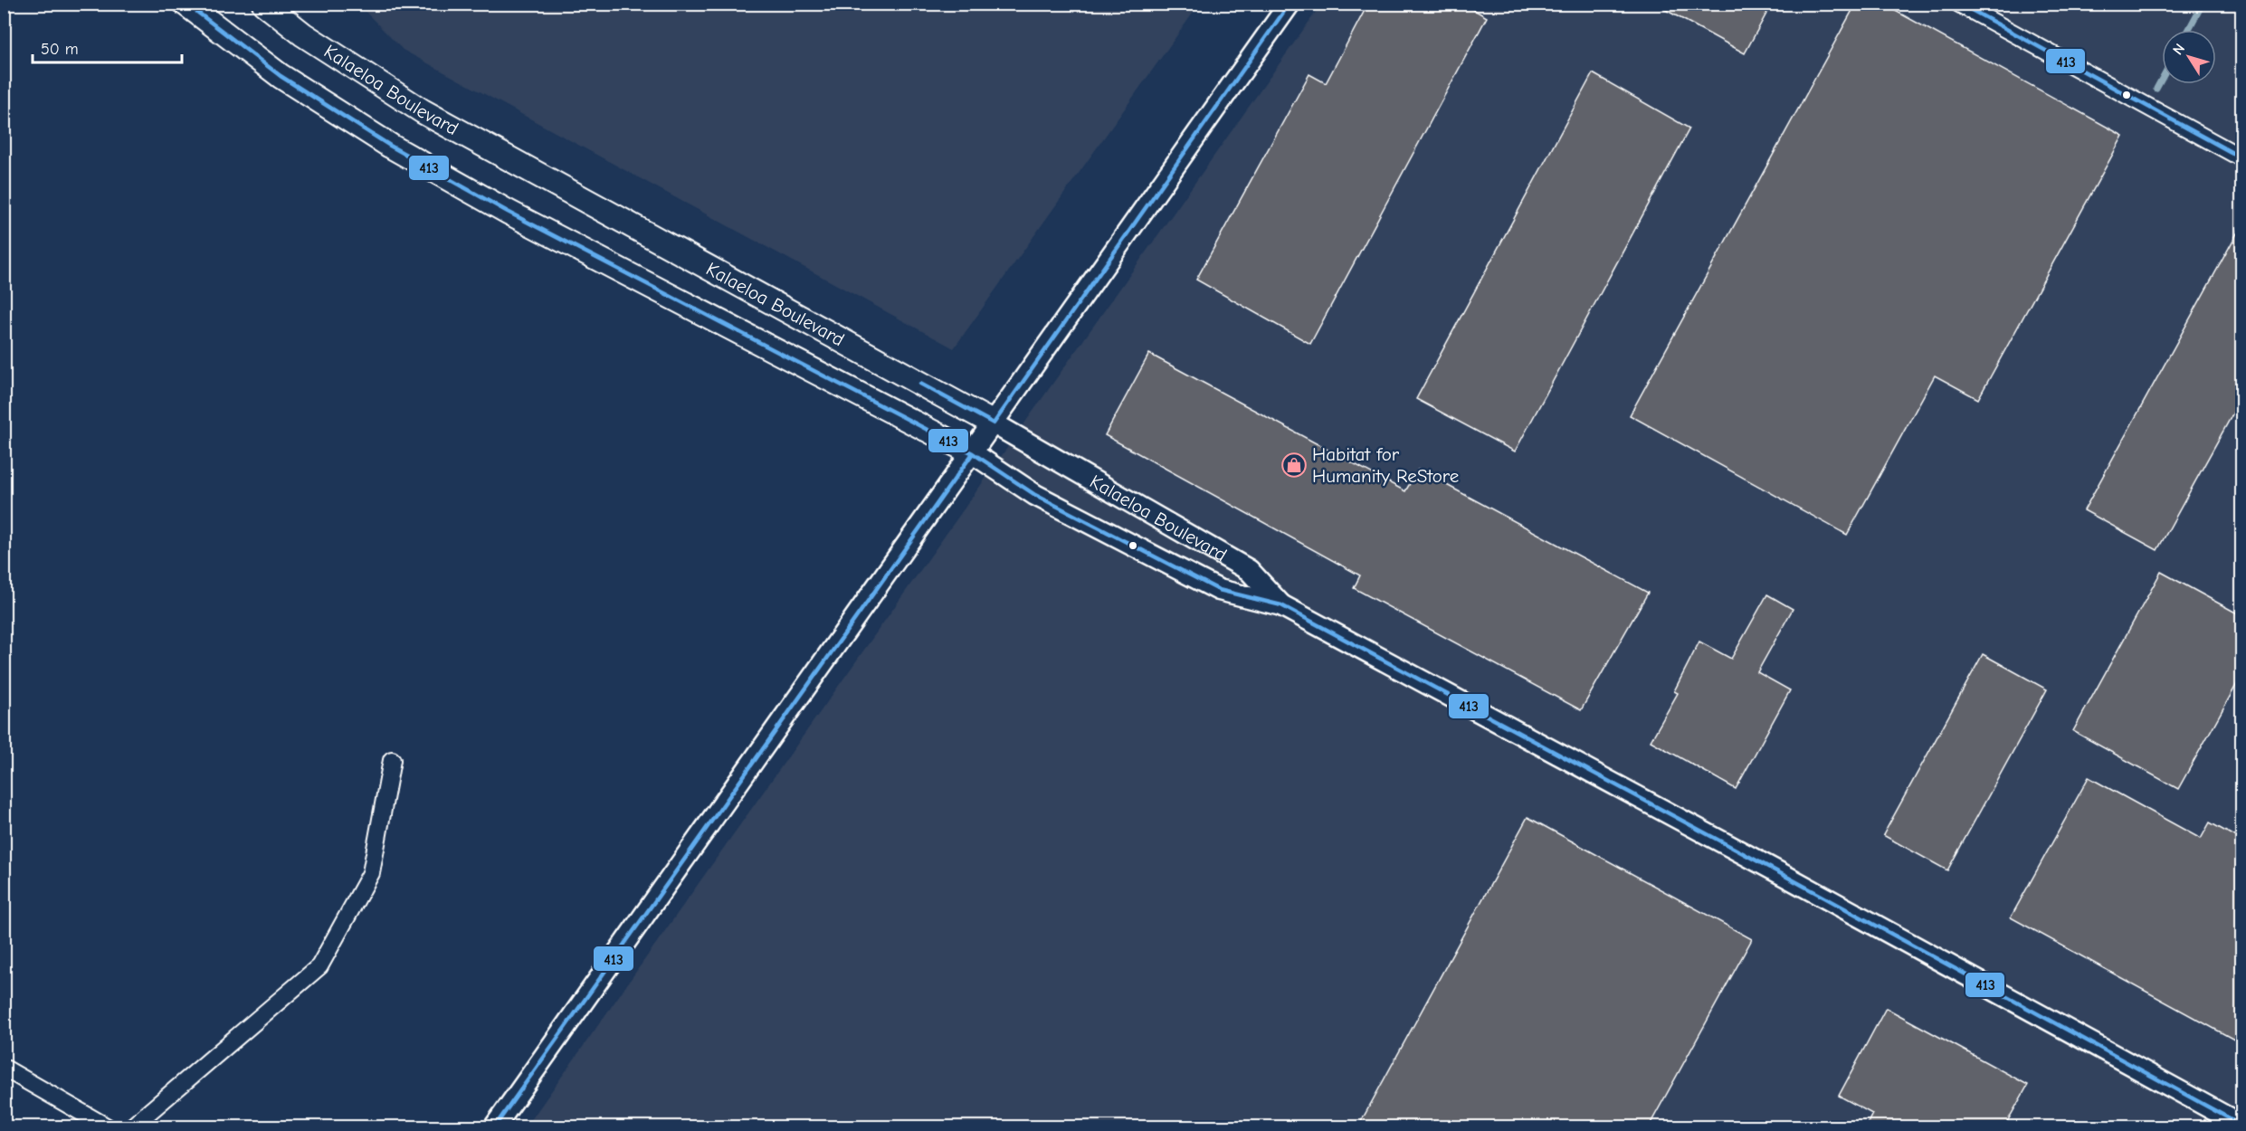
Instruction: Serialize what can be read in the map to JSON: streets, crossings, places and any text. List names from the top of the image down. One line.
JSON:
{"streets":{"main road":["Kalaeloa Boulevard"]},"places":{"shop":["Habitat for Humanity ReStore"]},"lines":["transit line 413"],"scale_bar":"50 m","north":"top left"}
